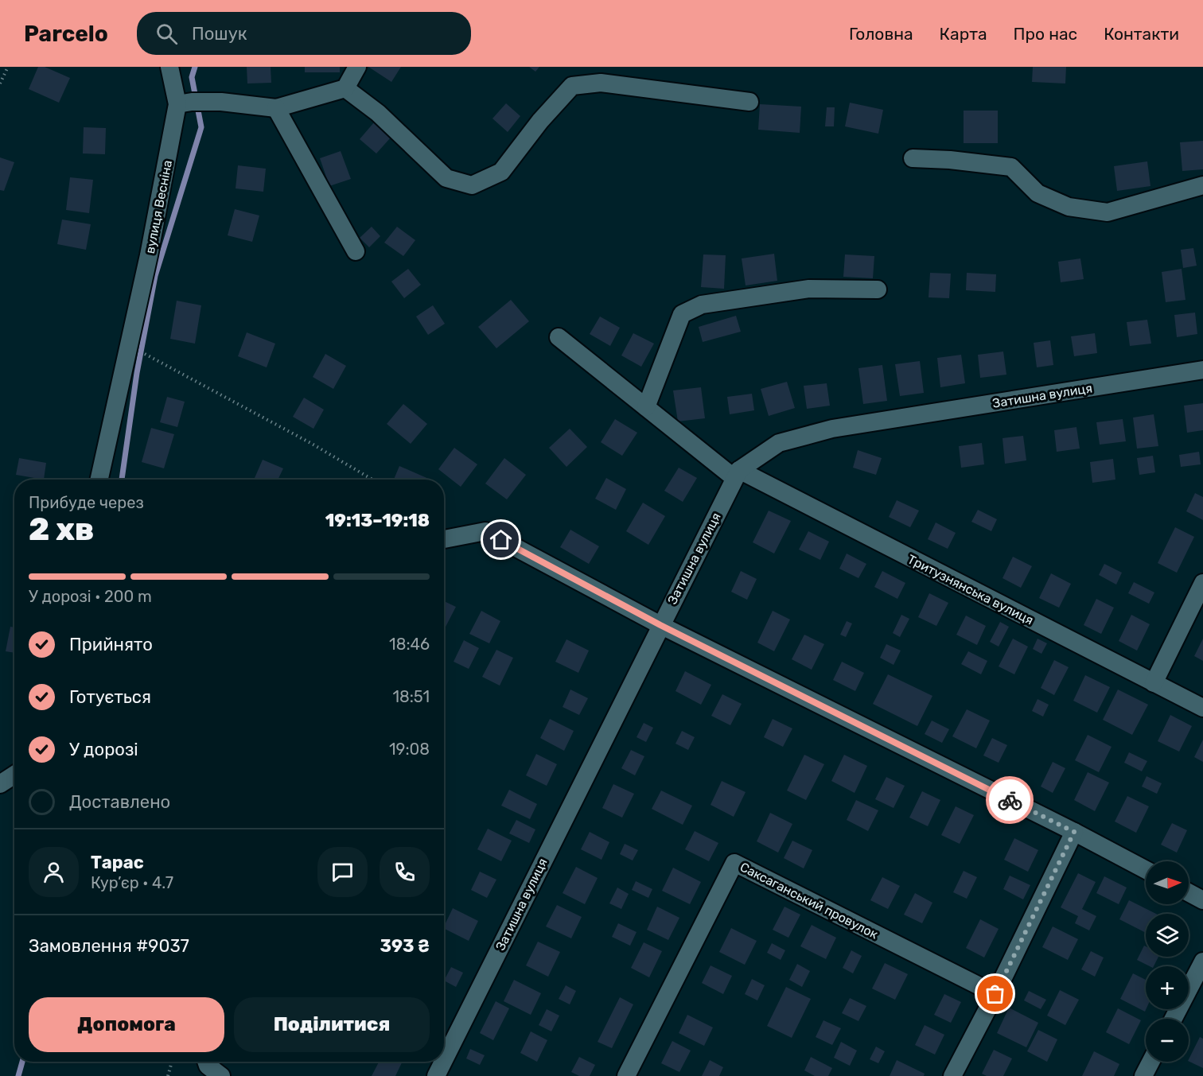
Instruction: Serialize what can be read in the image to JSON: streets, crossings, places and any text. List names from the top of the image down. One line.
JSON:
{"streets":{"street":["вулиця Весніна","Затишна вулиця","Тритузнянська вулиця","Саксаганський провулок"]},"crossings":[["Затишна вулиця","Тритузнянська вулиця"]],"north":"right","page":{"header":"Parcelo","search":"Пошук","nav":["Головна","Карта","Про нас","Контакти"],"heading":["2 хв","Прибуде через","19:13–19:18"],"panel":["Тарас","Кур’єр · 4.7","Замовлення #9037","393 ₴"],"bar":"У дорозі · 200 m","list":[["Прийнято","18:46"],["Готується","18:51"],["У дорозі","19:08"],"Доставлено"],"map_buttons":["+","−"],"buttons":["Допомога","Поділитися"]}}
